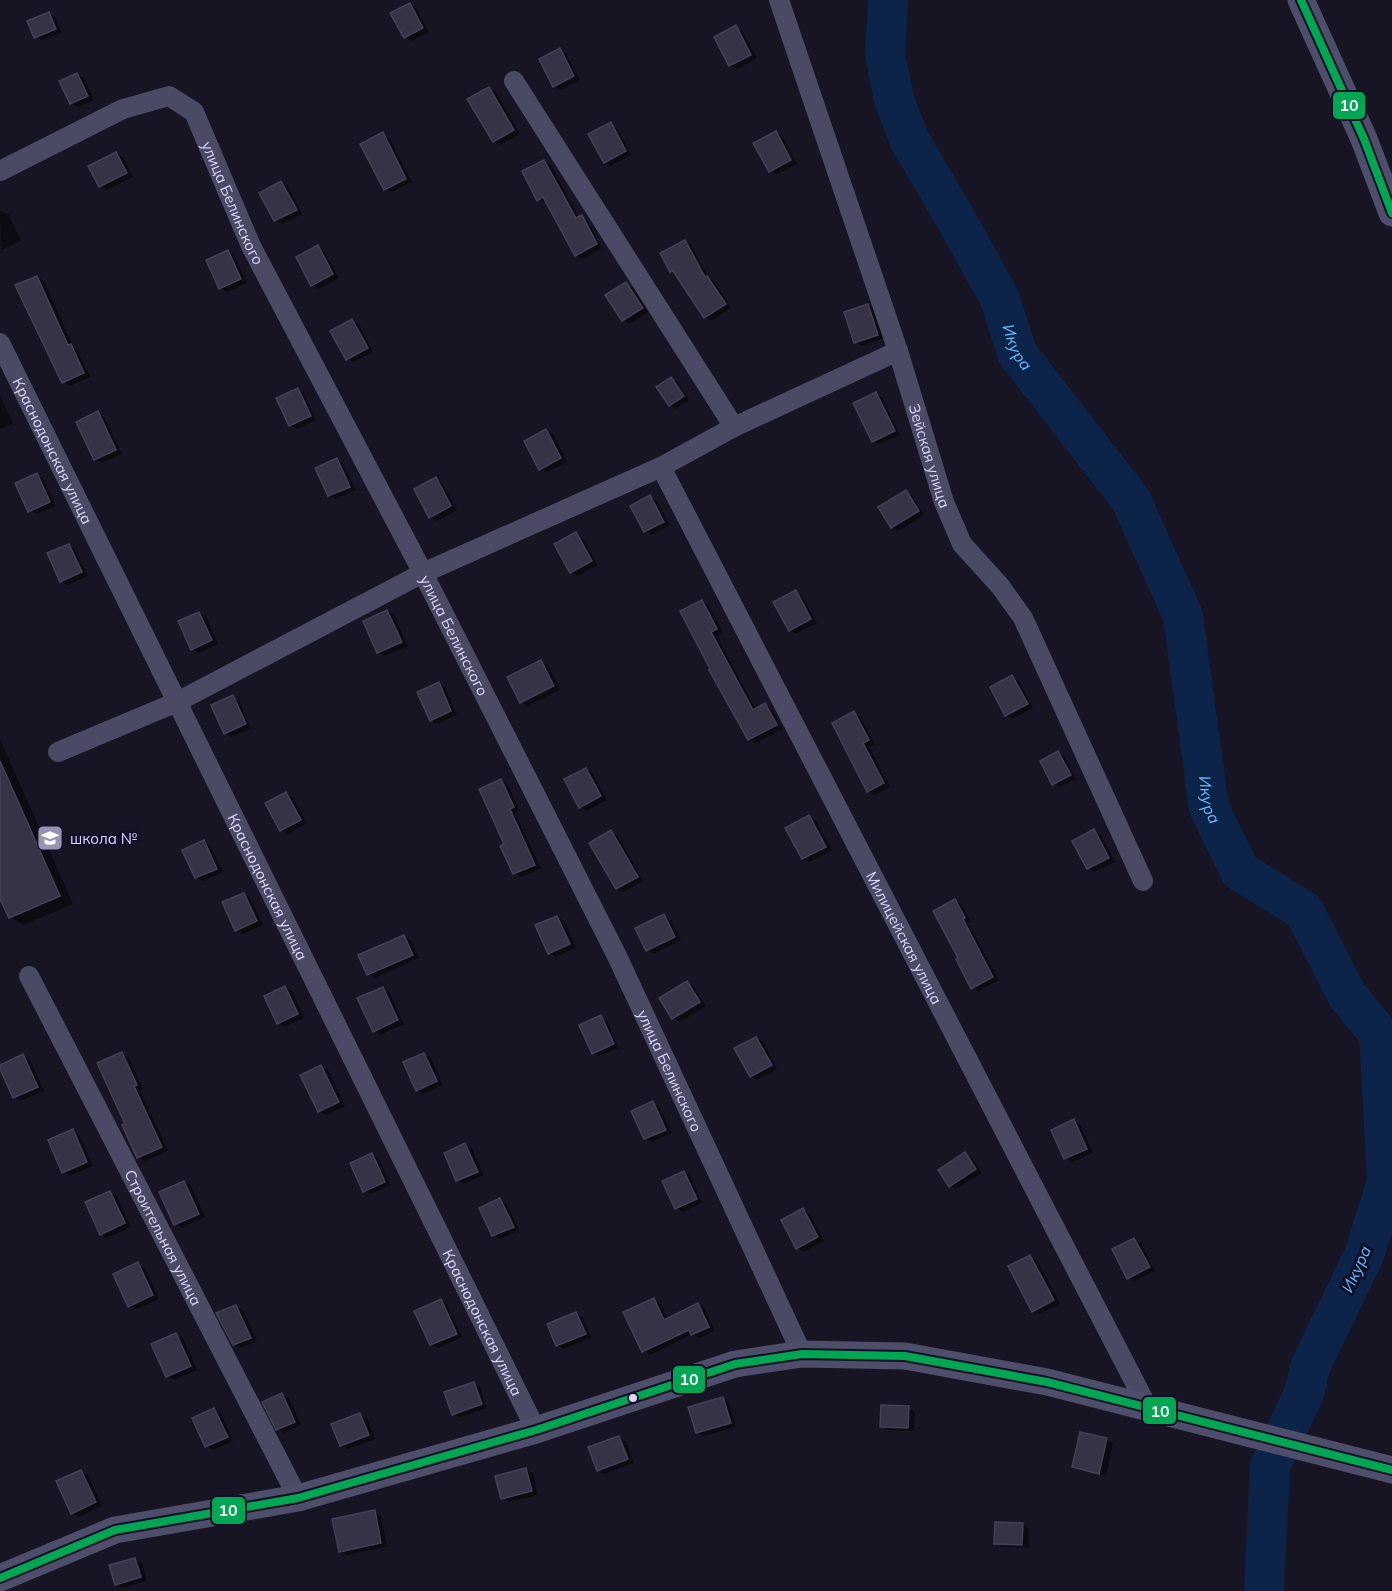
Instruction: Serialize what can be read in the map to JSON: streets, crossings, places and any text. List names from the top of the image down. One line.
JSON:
{"streets":{"street":["улица Белинского","Краснодонская улица","Зейская улица","Милицейская улица","Строительная улица"]},"water":["Икура"],"places":{"school or university":["школа №"]},"lines":["transit line 10"]}
